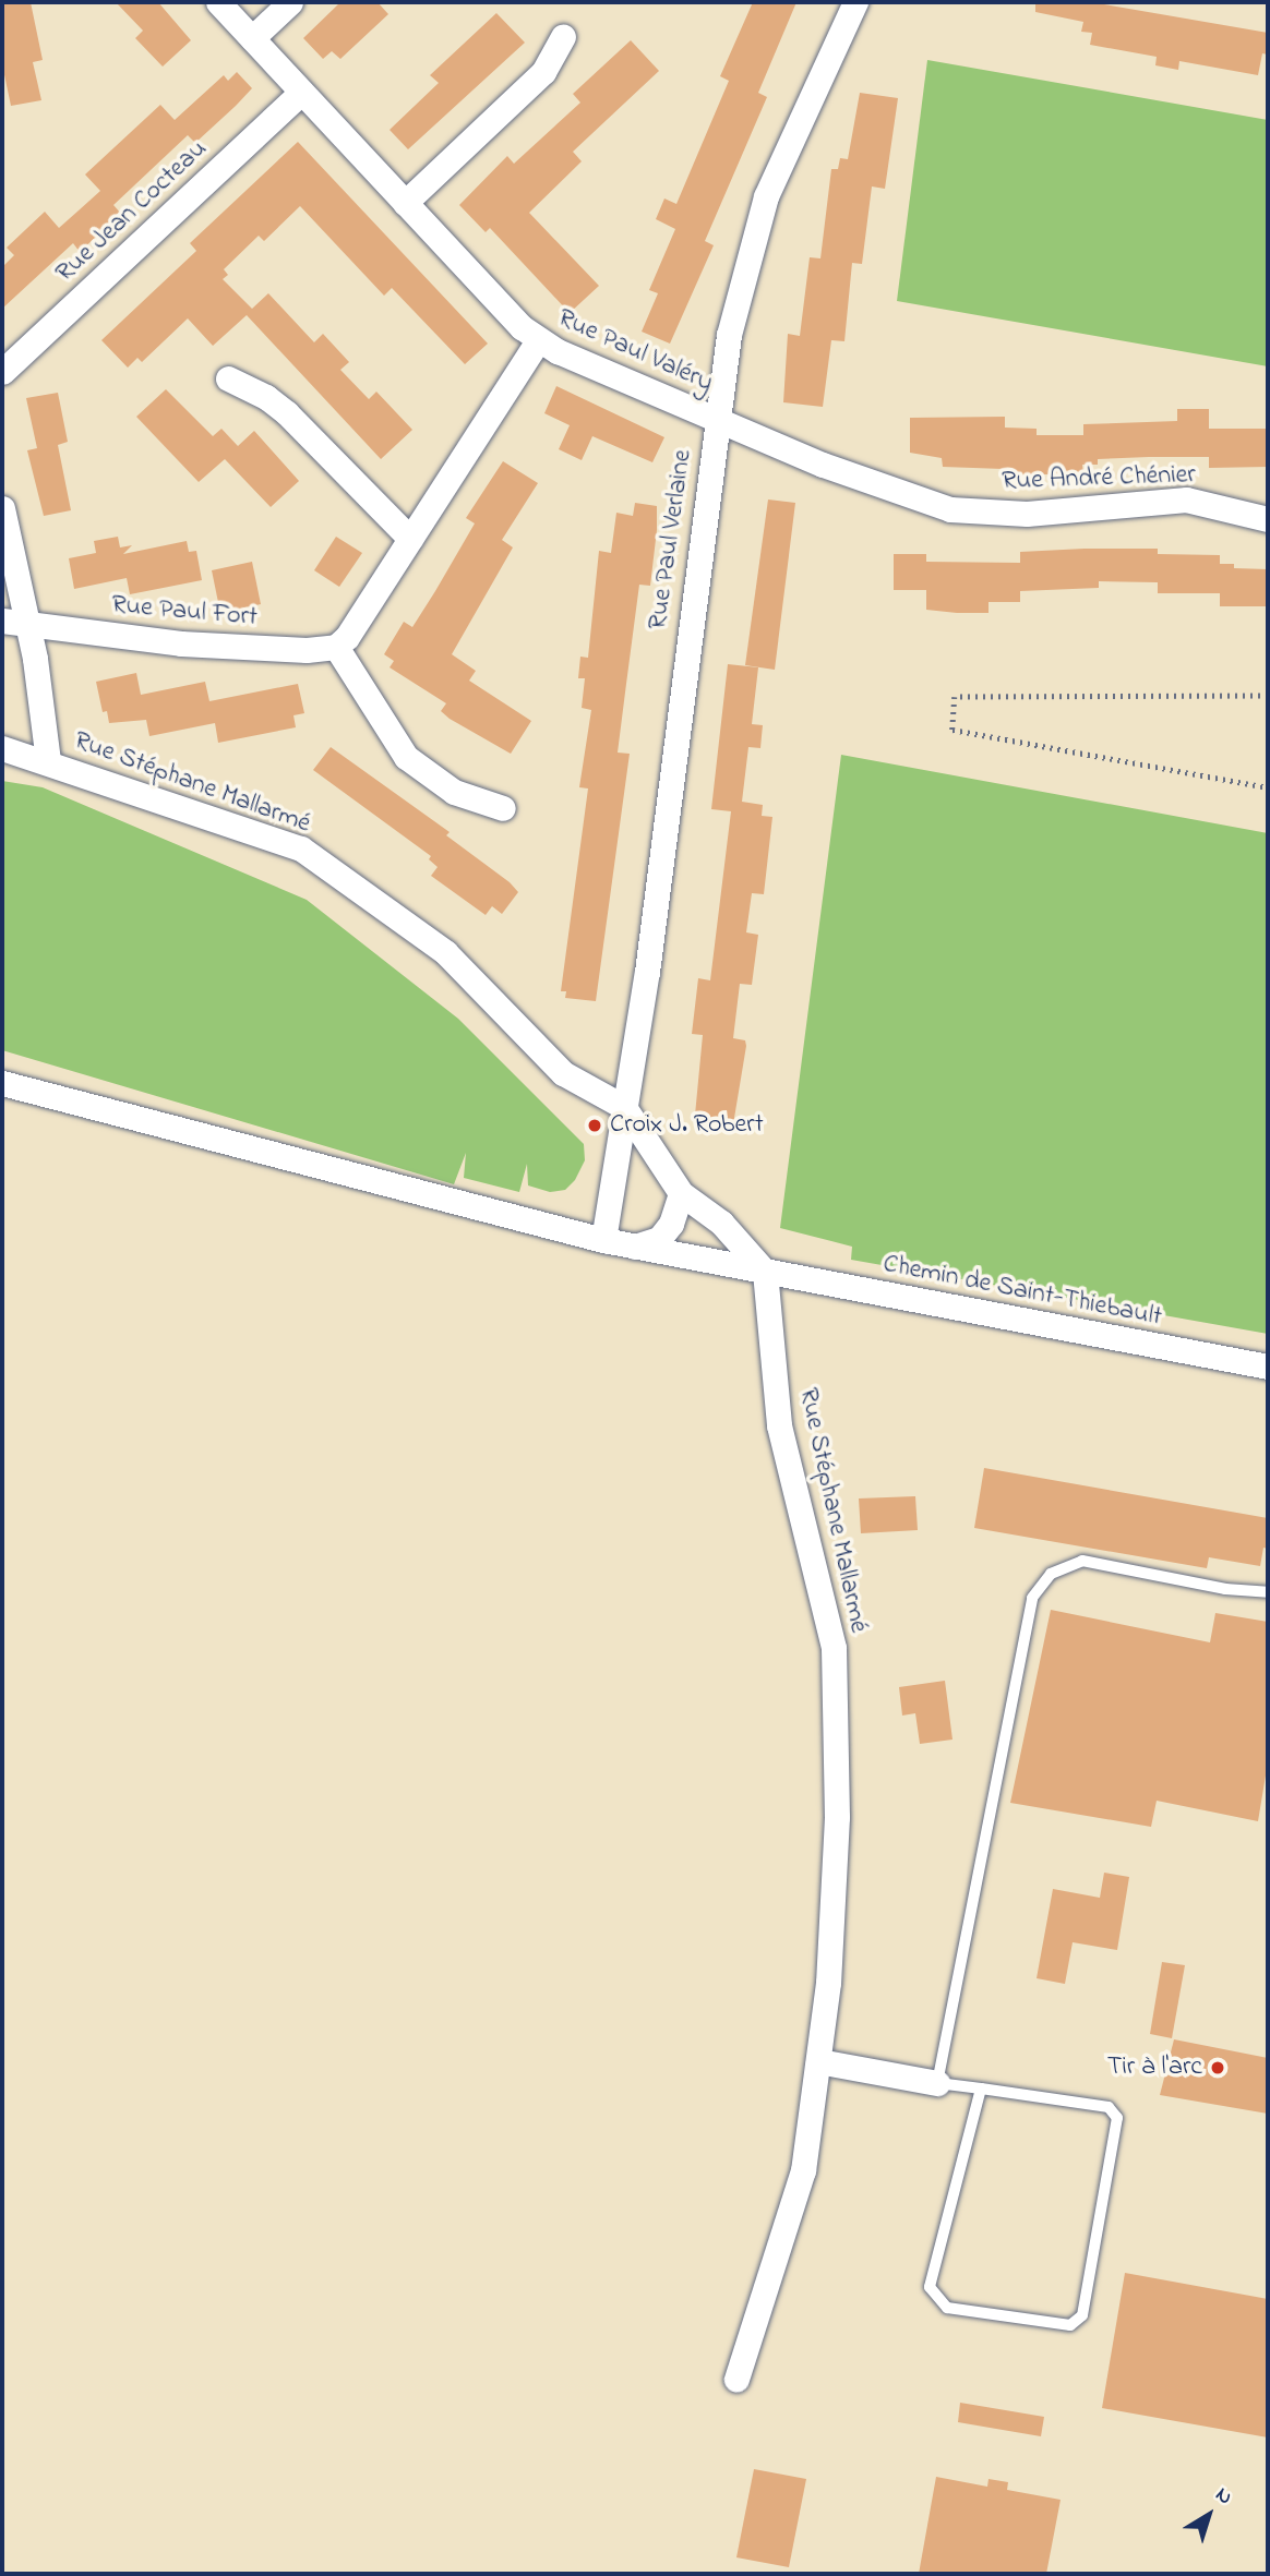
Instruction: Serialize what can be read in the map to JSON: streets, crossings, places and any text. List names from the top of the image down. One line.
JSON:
{"streets":{"street":["Rue Jean Cocteau","Rue Paul Valéry","Rue André Chénier","Rue Paul Verlaine","Rue Paul Fort","Rue Stéphane Mallarmé","Chemin de Saint-Thiebault"]},"crossings":[["Rue Jean Cocteau","Rue Paul Valéry"],["Rue Paul Valéry","Rue André Chénier"],["Rue Paul Valéry","Rue Paul Verlaine"],["Rue André Chénier","Rue Paul Verlaine"],["Rue Paul Verlaine","Rue Stéphane Mallarmé"],["Rue Paul Verlaine","Chemin de Saint-Thiebault"],["Rue Stéphane Mallarmé","Chemin de Saint-Thiebault"]],"places":["Croix J. Robert","Tir à l'arc"],"north":"top right"}
